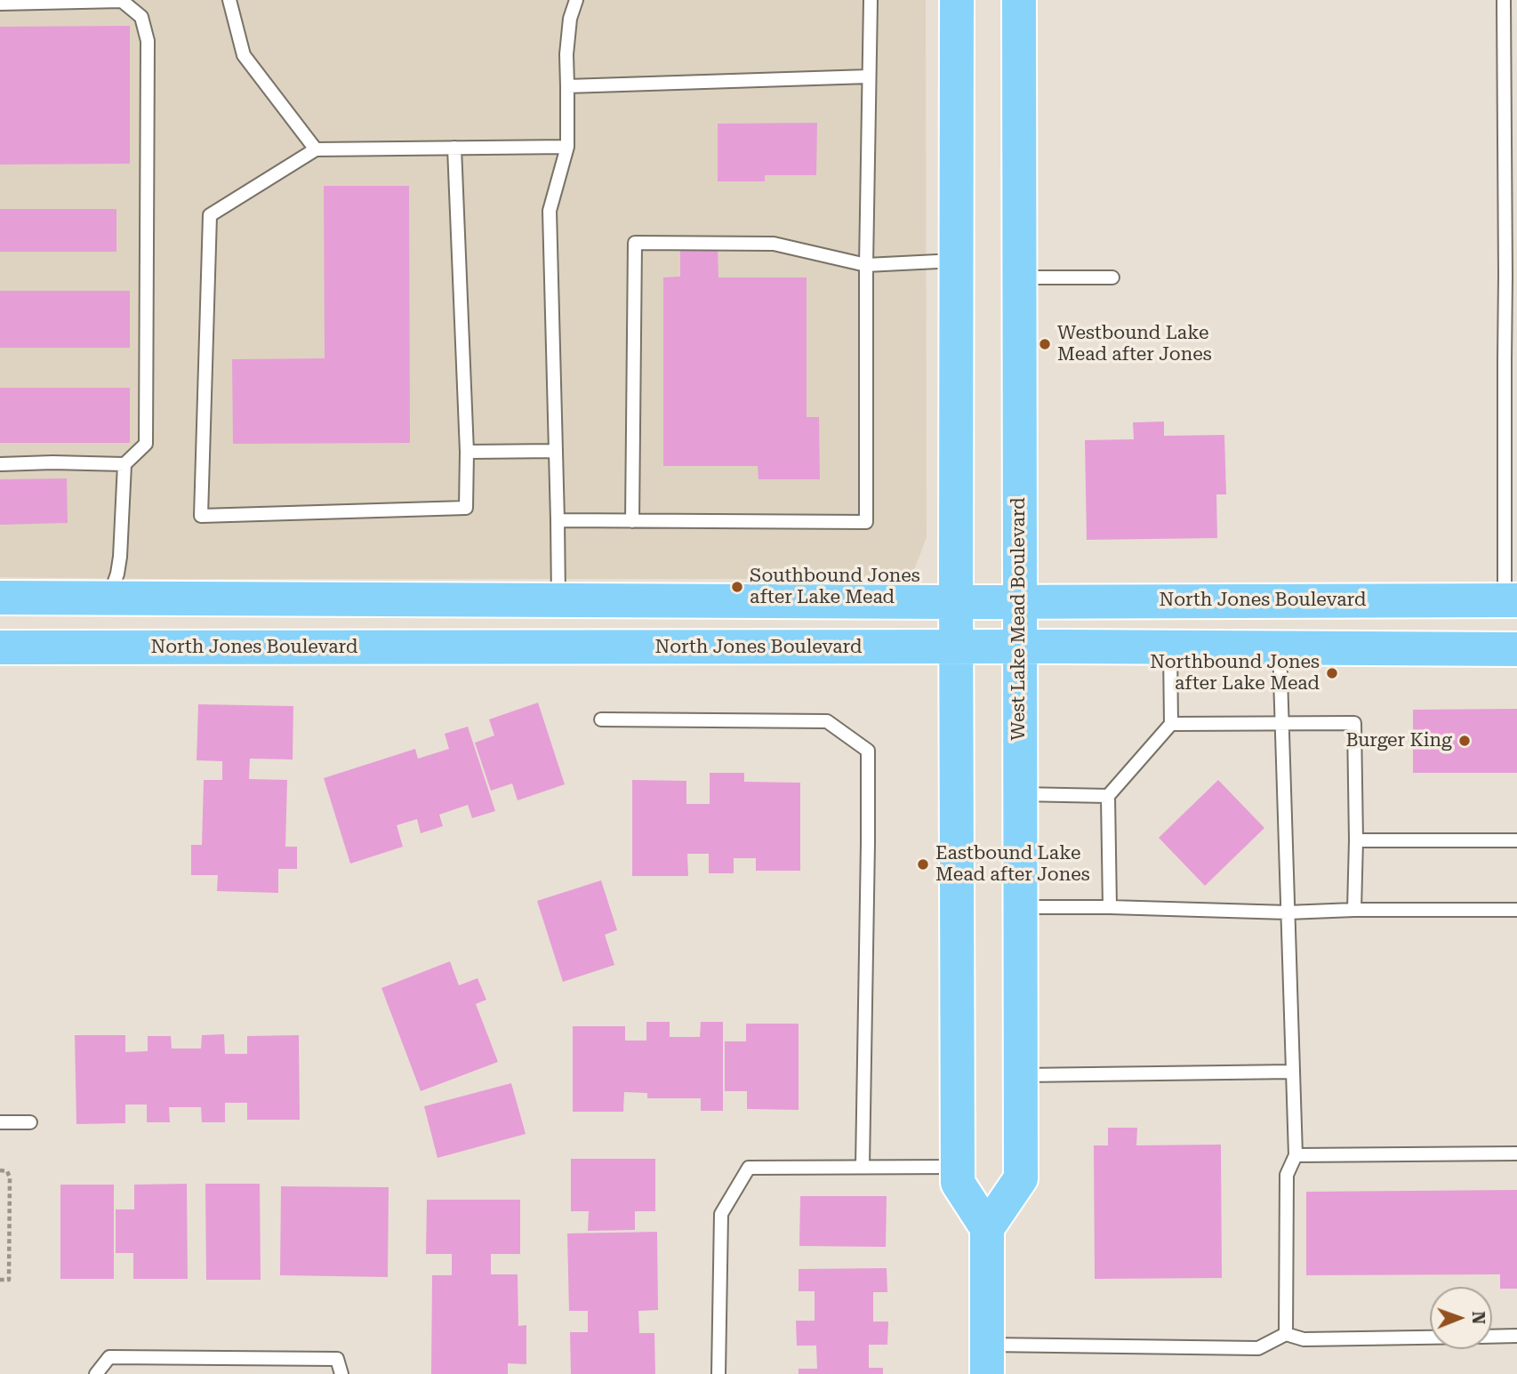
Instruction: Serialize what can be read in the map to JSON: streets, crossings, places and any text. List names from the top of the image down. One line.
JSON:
{"streets":{"main road":["North Jones Boulevard","West Lake Mead Boulevard"]},"crossings":[["North Jones Boulevard","West Lake Mead Boulevard"]],"places":["Westbound Lake Mead after Jones","Southbound Jones after Lake Mead","Northbound Jones after Lake Mead","Burger King","Eastbound Lake Mead after Jones"],"north":"right"}
